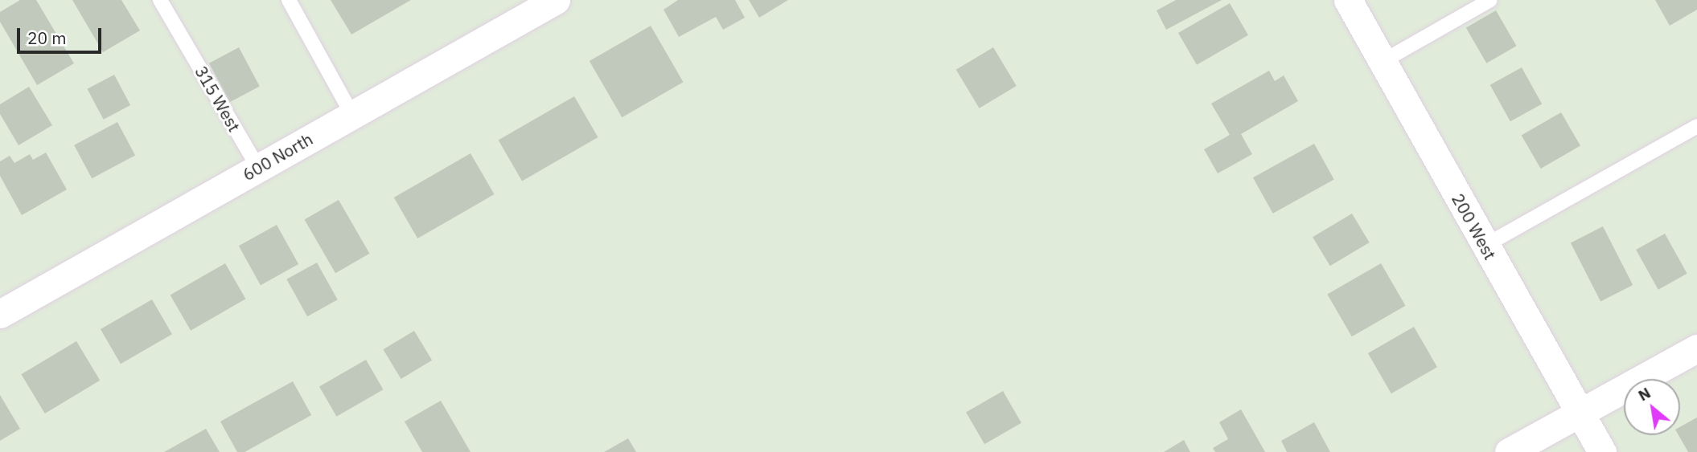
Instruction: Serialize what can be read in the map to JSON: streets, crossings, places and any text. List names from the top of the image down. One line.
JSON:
{"streets":{"street":["600 North","200 West"],"lane":["315 West"]},"crossings":[["315 West","600 North"]],"scale_bar":"20 m","north":"top left"}
